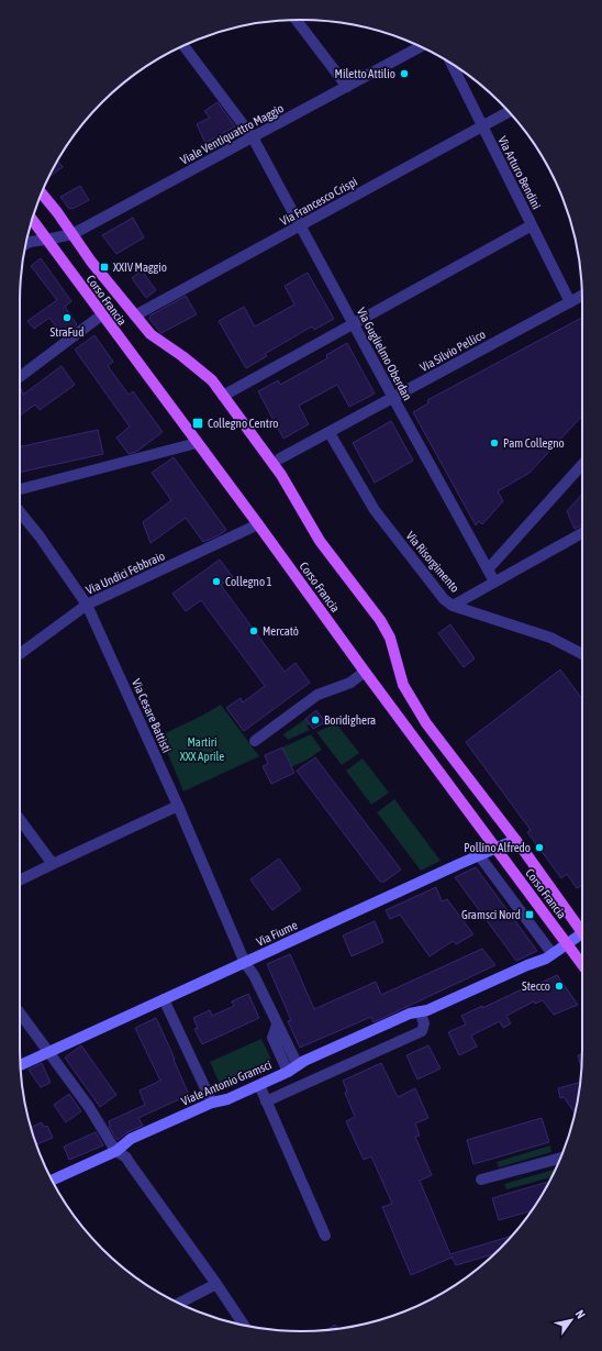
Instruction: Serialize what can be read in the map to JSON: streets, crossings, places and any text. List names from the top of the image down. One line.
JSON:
{"streets":{"main road":["Corso Francia"],"street":["Viale Ventiquattro Maggio","Via Arturo Bendini","Via Francesco Crispi","Via Silvio Pellico","Via Guglielmo Oberdan","Via Risorgimento","Via Undici Febbraio","Via Cesare Battisti","Via Fiume","Viale Antonio Gramsci"]},"crossings":[["Viale Ventiquattro Maggio","Corso Francia"],["Viale Ventiquattro Maggio","Via Guglielmo Oberdan"],["Via Arturo Bendini","Via Francesco Crispi"],["Via Arturo Bendini","Via Silvio Pellico"],["Via Francesco Crispi","Corso Francia"],["Via Francesco Crispi","Via Guglielmo Oberdan"],["Corso Francia","Via Undici Febbraio"],["Corso Francia","Via Fiume"],["Corso Francia","Viale Antonio Gramsci"],["Via Silvio Pellico","Via Guglielmo Oberdan"],["Via Silvio Pellico","Via Risorgimento"],["Via Undici Febbraio","Via Cesare Battisti"],["Via Cesare Battisti","Via Fiume"],["Via Cesare Battisti","Viale Antonio Gramsci"]],"parks":["Martiri XXX Aprile"],"places":{"other":["Miletto Attilio","StraFud","Pam Collegno","Collegno 1","Mercatò","Boridighera","Pollino Alfredo","Stecco"],"transit":["XXIV Maggio","Collegno Centro","Gramsci Nord"]},"north":"top right"}
